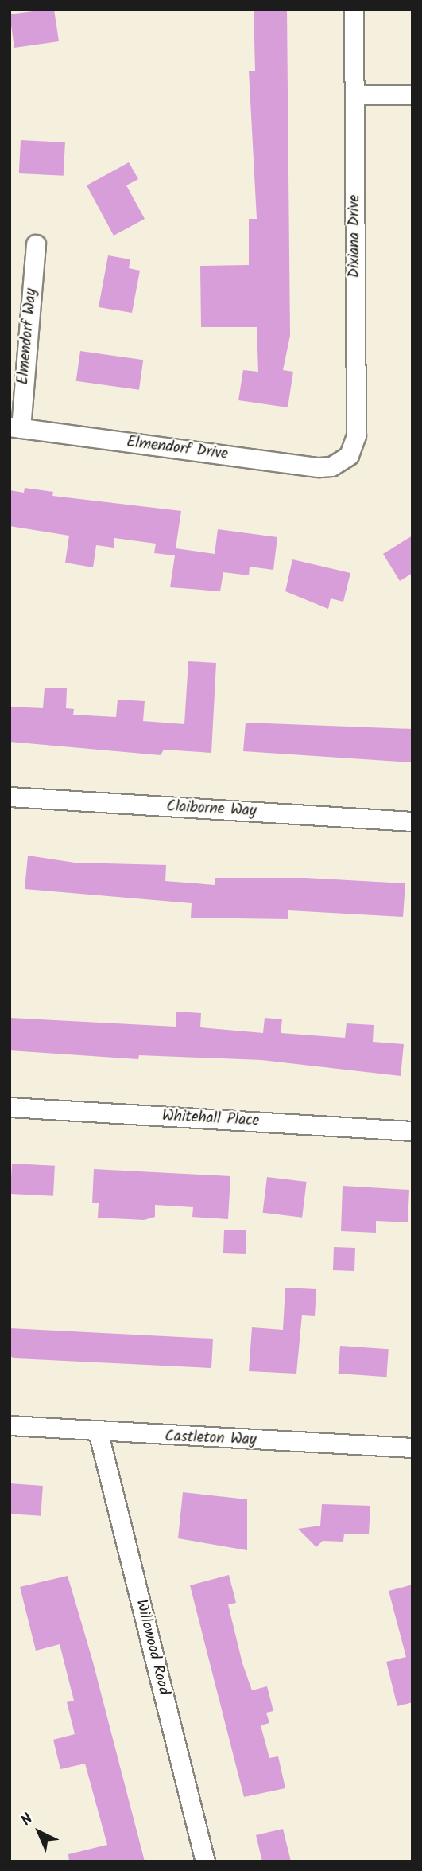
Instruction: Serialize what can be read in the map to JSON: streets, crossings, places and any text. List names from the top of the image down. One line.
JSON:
{"streets":{"street":["Dixiana Drive","Elmendorf Way","Elmendorf Drive","Claiborne Way","Whitehall Place","Castleton Way","Willowood Road"]},"crossings":[["Dixiana Drive","Elmendorf Drive"],["Elmendorf Way","Elmendorf Drive"],["Castleton Way","Willowood Road"]],"north":"top left"}
